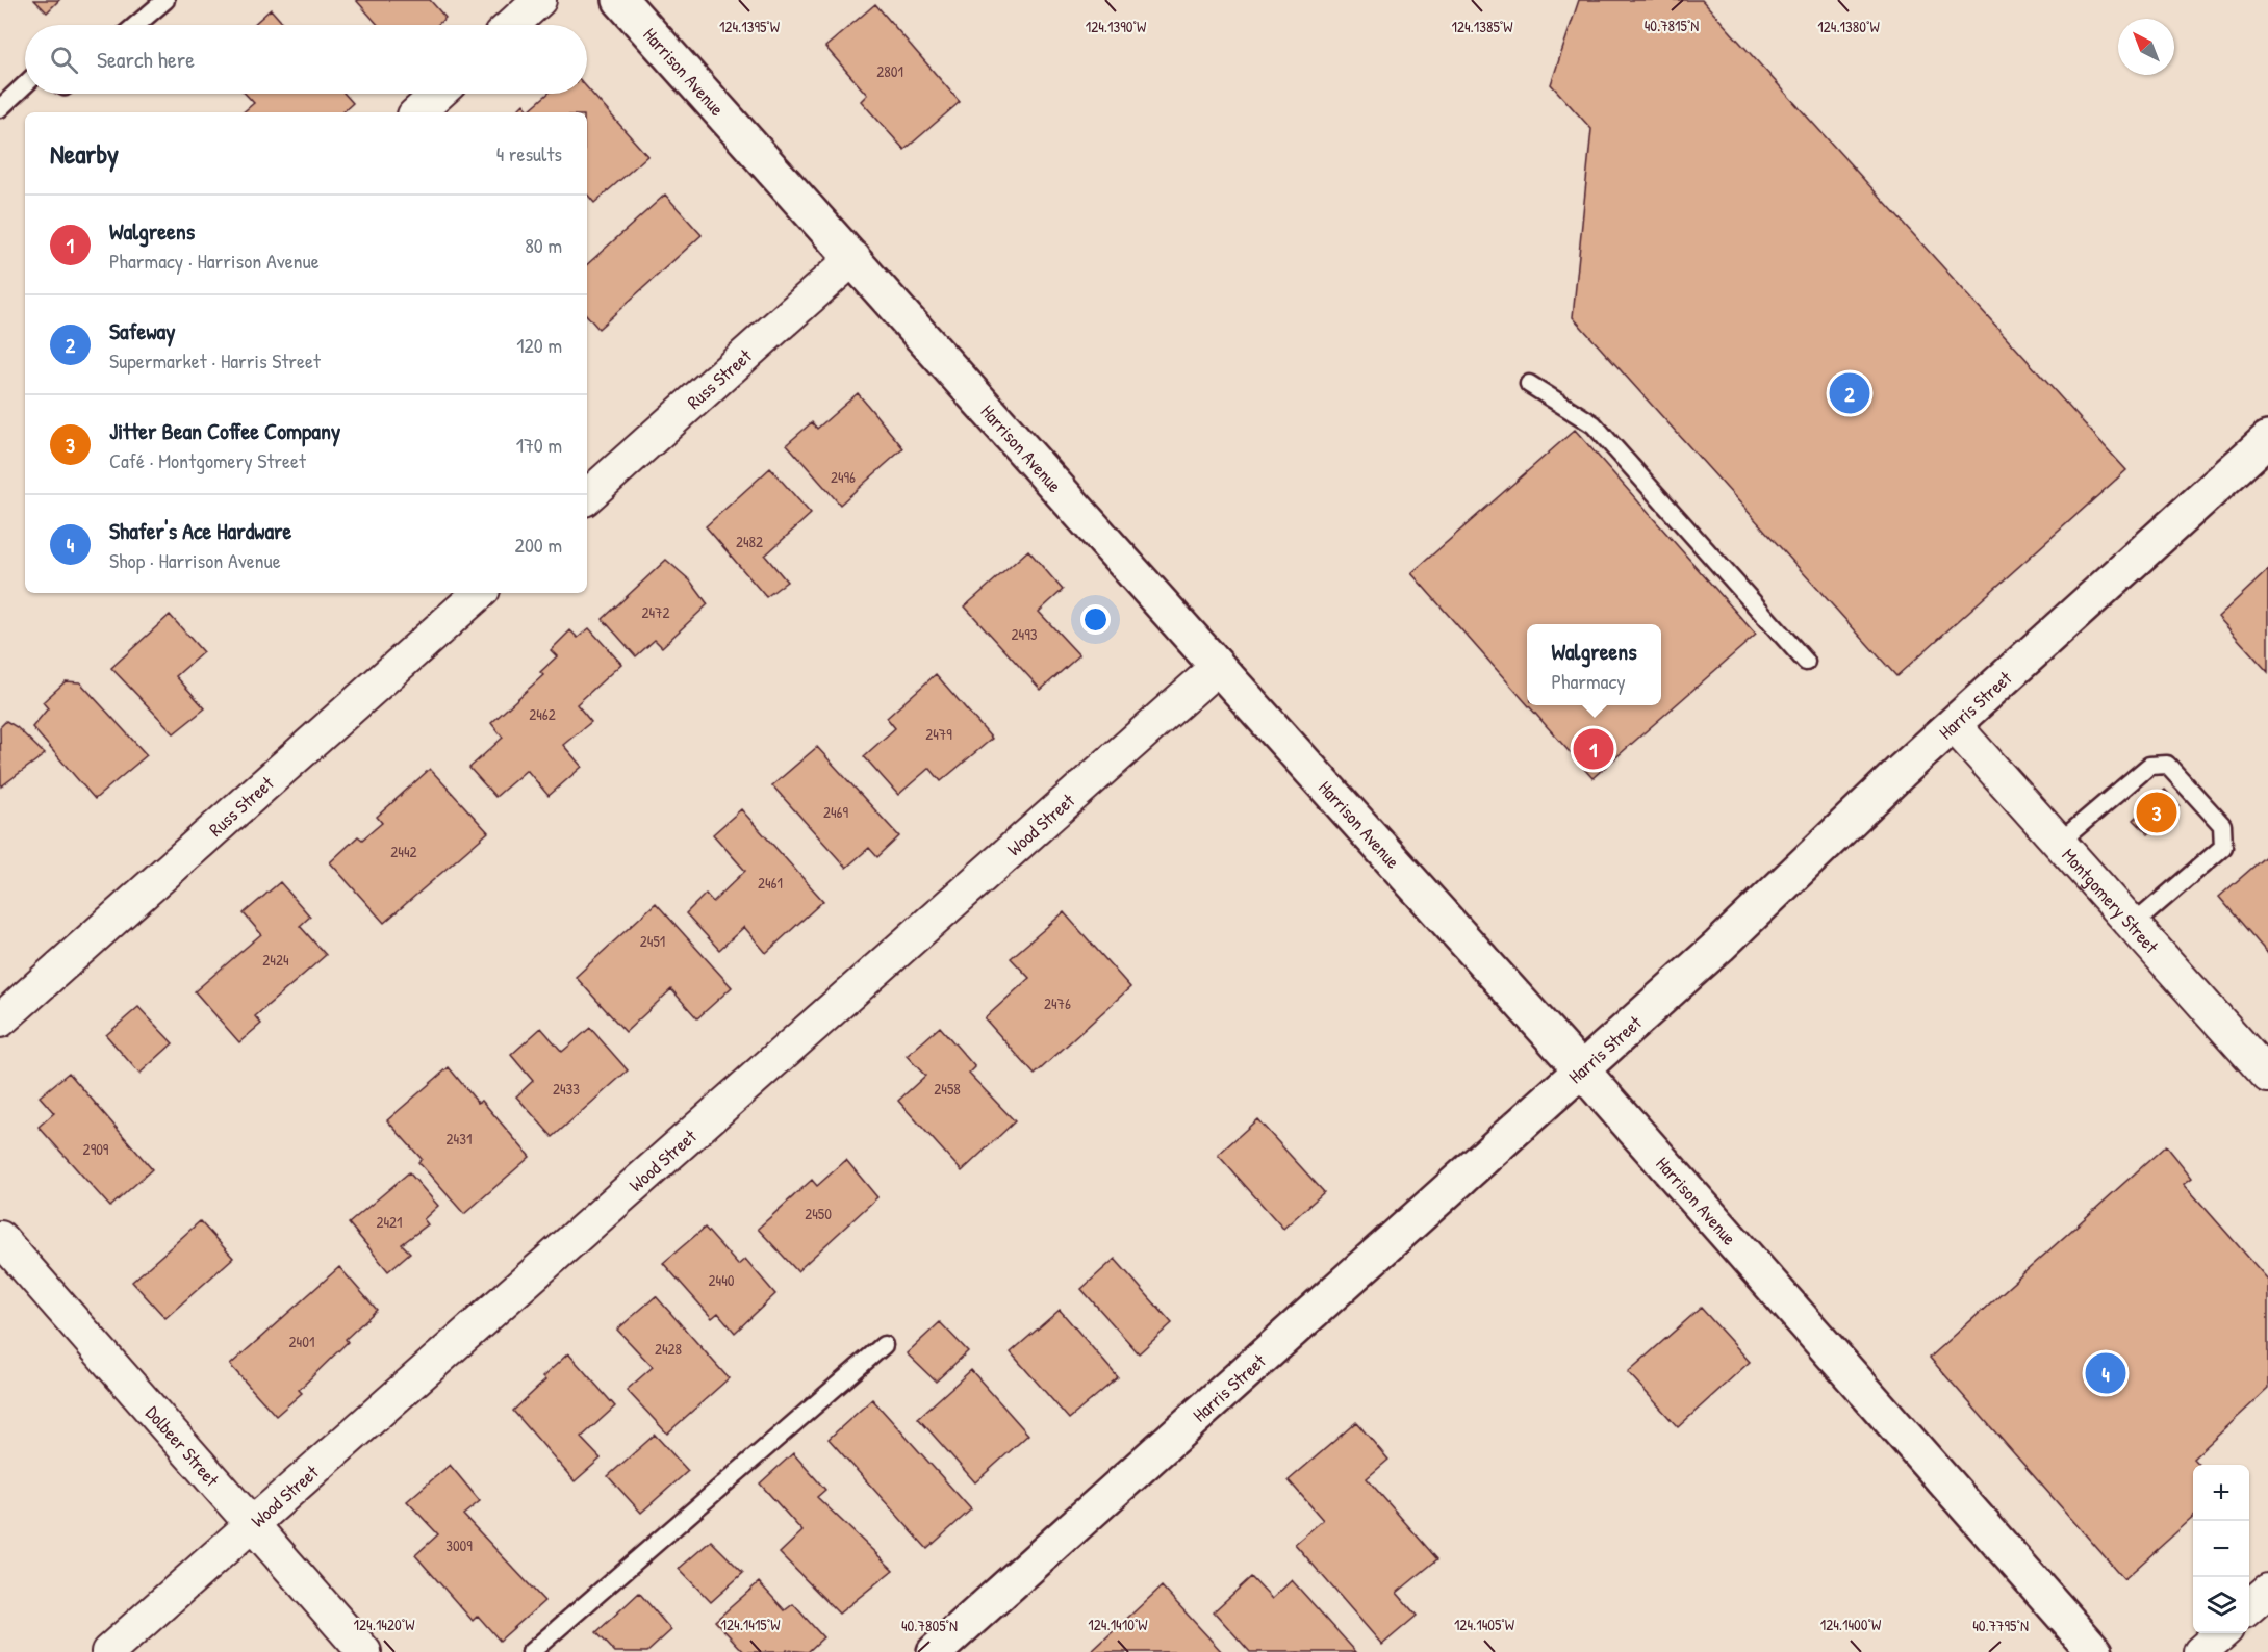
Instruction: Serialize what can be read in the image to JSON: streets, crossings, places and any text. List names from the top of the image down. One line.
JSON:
{"streets":{"main road":["Harrison Avenue","Harris Street"],"street":["Russ Street","Wood Street","Montgomery Street","Dolbeer Street"]},"crossings":[["Harrison Avenue","Russ Street"],["Harrison Avenue","Harris Street"],["Harrison Avenue","Wood Street"],["Harris Street","Montgomery Street"],["Wood Street","Dolbeer Street"]],"house_numbers":["2801","2496","2482","2472","2493","2462","2479","2469","2442","2461","2451","2424","2476","2433","2458","2431","2909","2450","2421","2440","2401","2428","3009"],"north":"top left","page":{"search":"Search here","heading":["Nearby","4 results"],"list":[{"mark":"1","name":"Walgreens","note":"Pharmacy · Harrison Avenue","value":"80 m"},{"mark":"2","name":"Safeway","note":"Supermarket · Harris Street","value":"120 m"},{"mark":"3","name":"Jitter Bean Coffee Company","note":"Café · Montgomery Street","value":"170 m"},{"mark":"4","name":"Shafer's Ace Hardware","note":"Shop · Harrison Avenue","value":"200 m"}],"pins":["2","1","3","4"],"popup":["Walgreens","Pharmacy"],"map_buttons":["+","−"]},"coordinates":["40.7815°N","124.1395°W","124.1385°W","124.1380°W","124.1390°W","124.1420°W","124.1415°W","124.1410°W","124.1405°W","124.1400°W","40.7805°N","40.7795°N"]}
